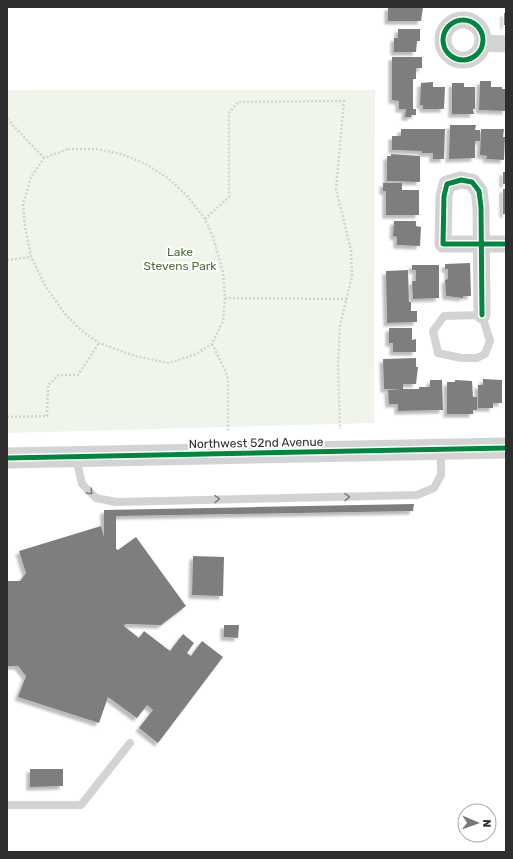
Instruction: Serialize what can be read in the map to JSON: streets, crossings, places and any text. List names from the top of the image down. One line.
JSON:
{"streets":{"street":["Northwest 52nd Avenue"]},"parks":["Lake Stevens Park"],"north":"right"}
